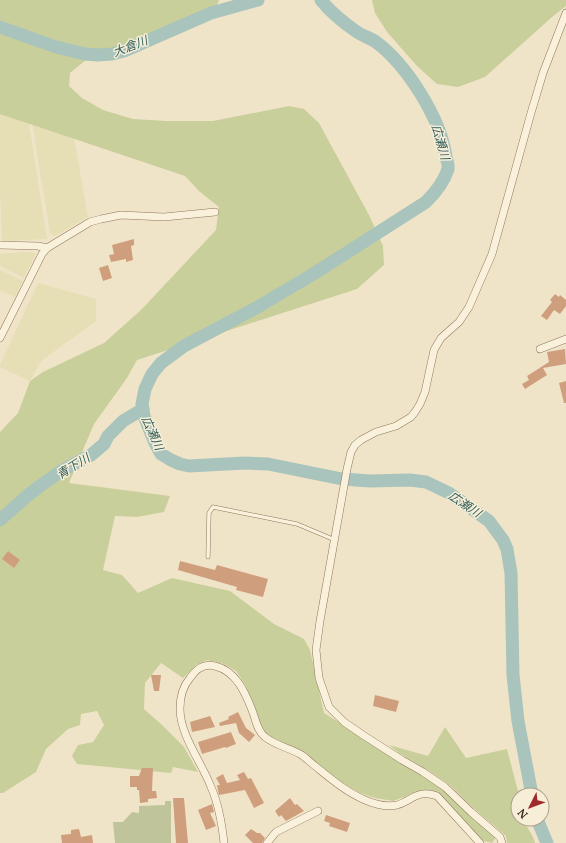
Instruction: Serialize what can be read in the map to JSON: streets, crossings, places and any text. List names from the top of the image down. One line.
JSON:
{"water":["大倉川","広瀬川","青下川"],"north":"bottom left"}
